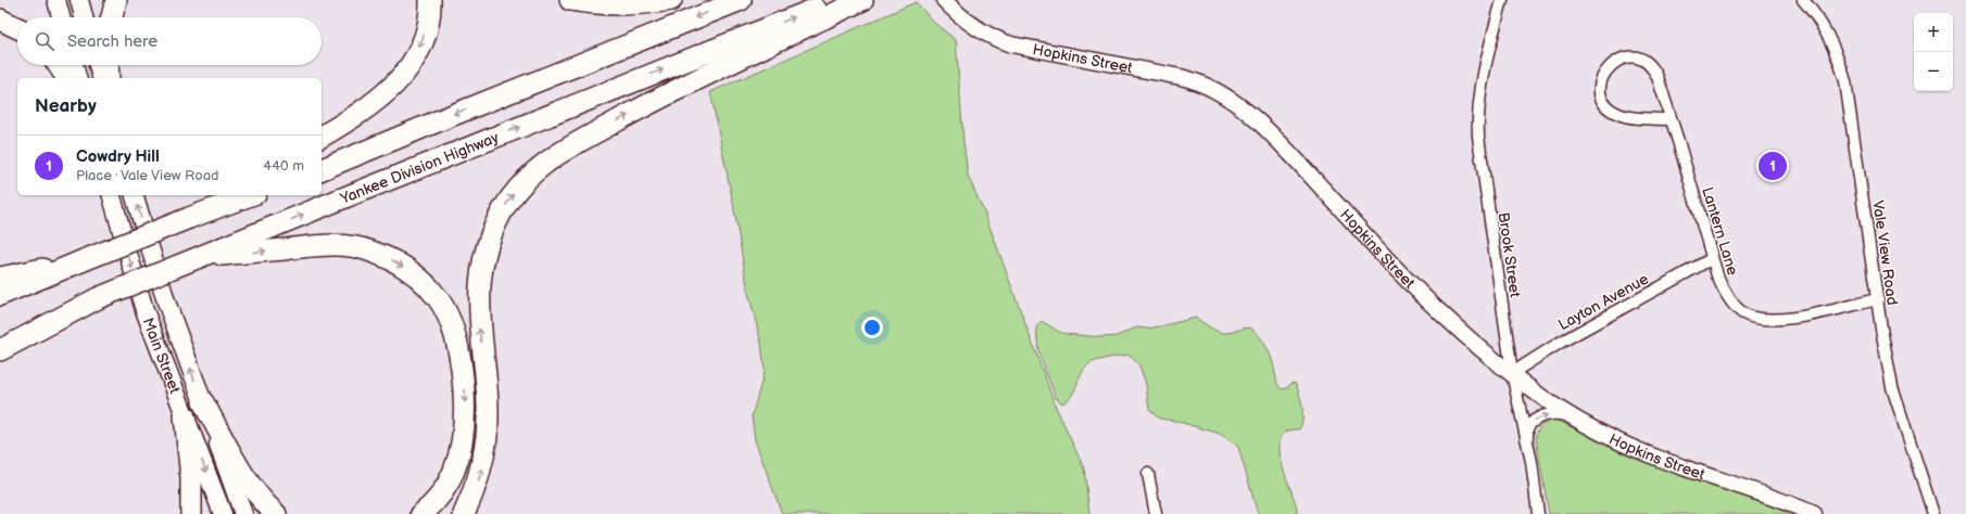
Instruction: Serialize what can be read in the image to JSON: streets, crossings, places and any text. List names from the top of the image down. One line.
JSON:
{"streets":{"highway":["Yankee Division Highway"],"main road":["Hopkins Street","Main Street"],"street":["Lantern Lane","Vale View Road","Brook Street","Layton Avenue"]},"crossings":[["Hopkins Street","Brook Street"],["Hopkins Street","Layton Avenue"],["Lantern Lane","Vale View Road"],["Lantern Lane","Layton Avenue"],["Brook Street","Layton Avenue"]],"page":{"map_buttons":["+","−"],"search":"Search here","heading":"Nearby","list":[{"mark":"1","name":"Cowdry Hill","note":"Place · Vale View Road","value":"440 m"}],"pins":"1"}}
